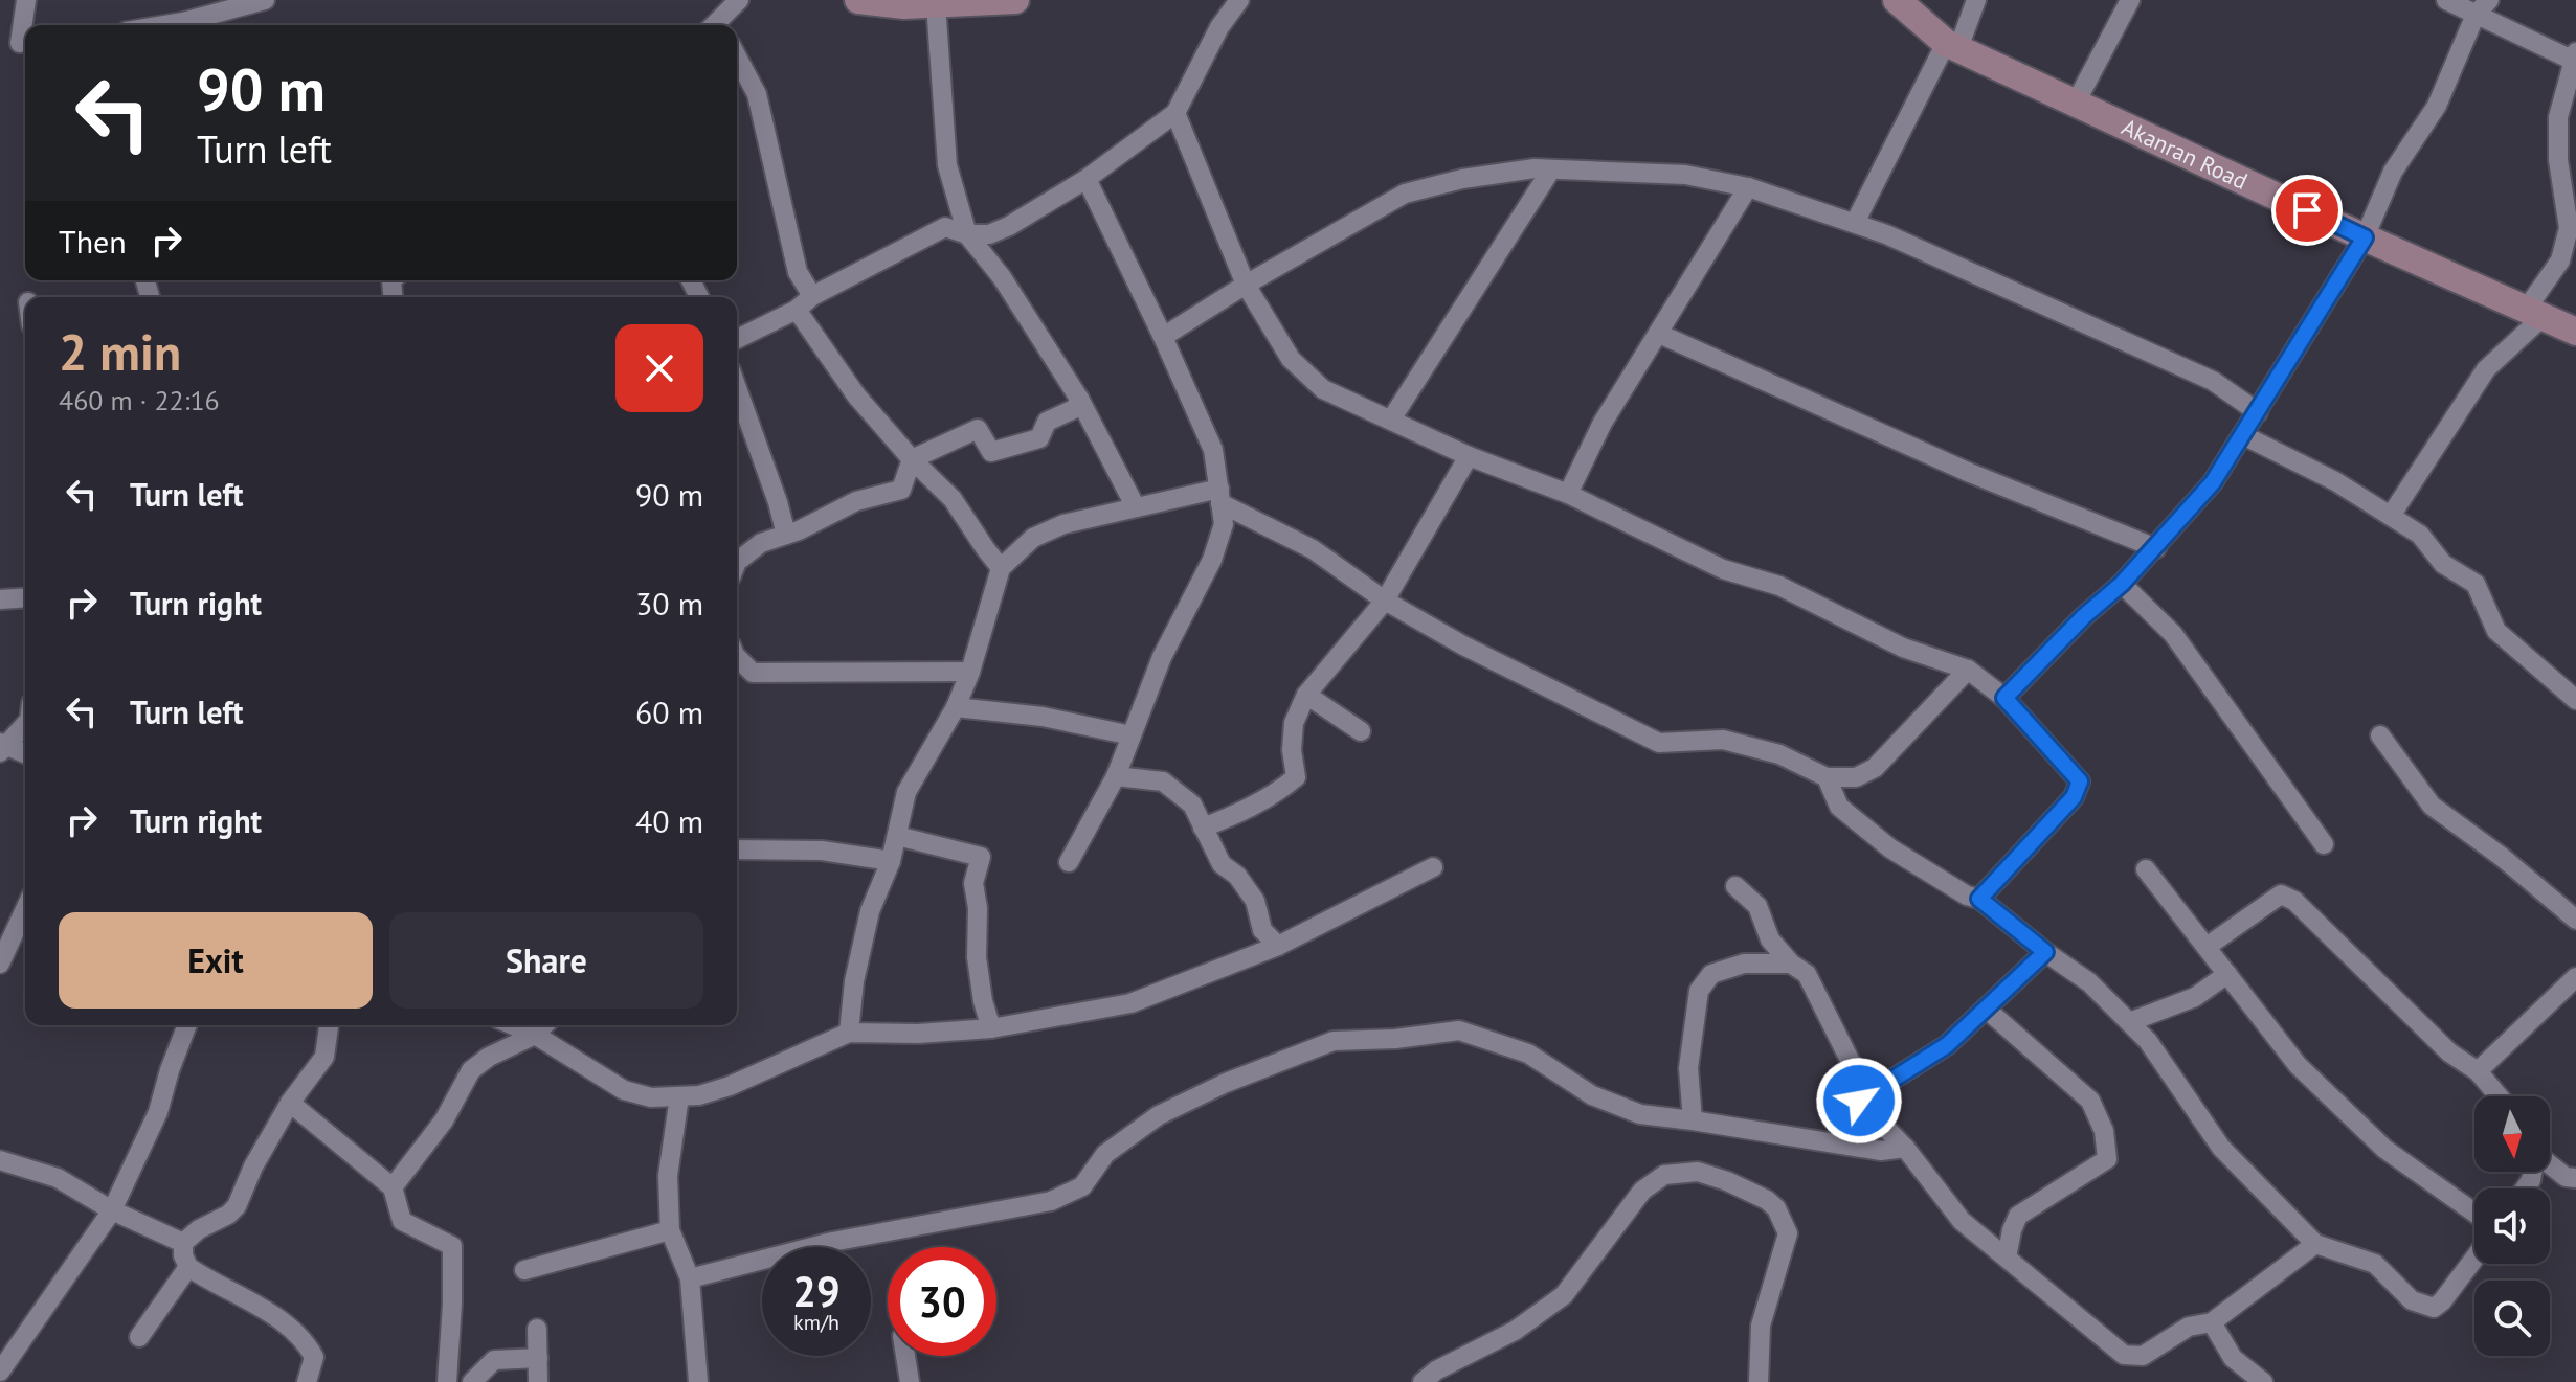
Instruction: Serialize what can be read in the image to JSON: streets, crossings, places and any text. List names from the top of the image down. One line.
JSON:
{"streets":{"main road":["Akanran Road"]},"north":"bottom","page":{"turn":["90 m","Turn left"],"then":"Then","heading":["2 min","460 m · 22:16"],"list":[{"name":"Turn left","value":"90 m"},{"name":"Turn right","value":"30 m"},{"name":"Turn left","value":"60 m"},{"name":"Turn right","value":"40 m"}],"buttons":["Exit","Share"],"speed":"29 km/h","limit":"30"}}
